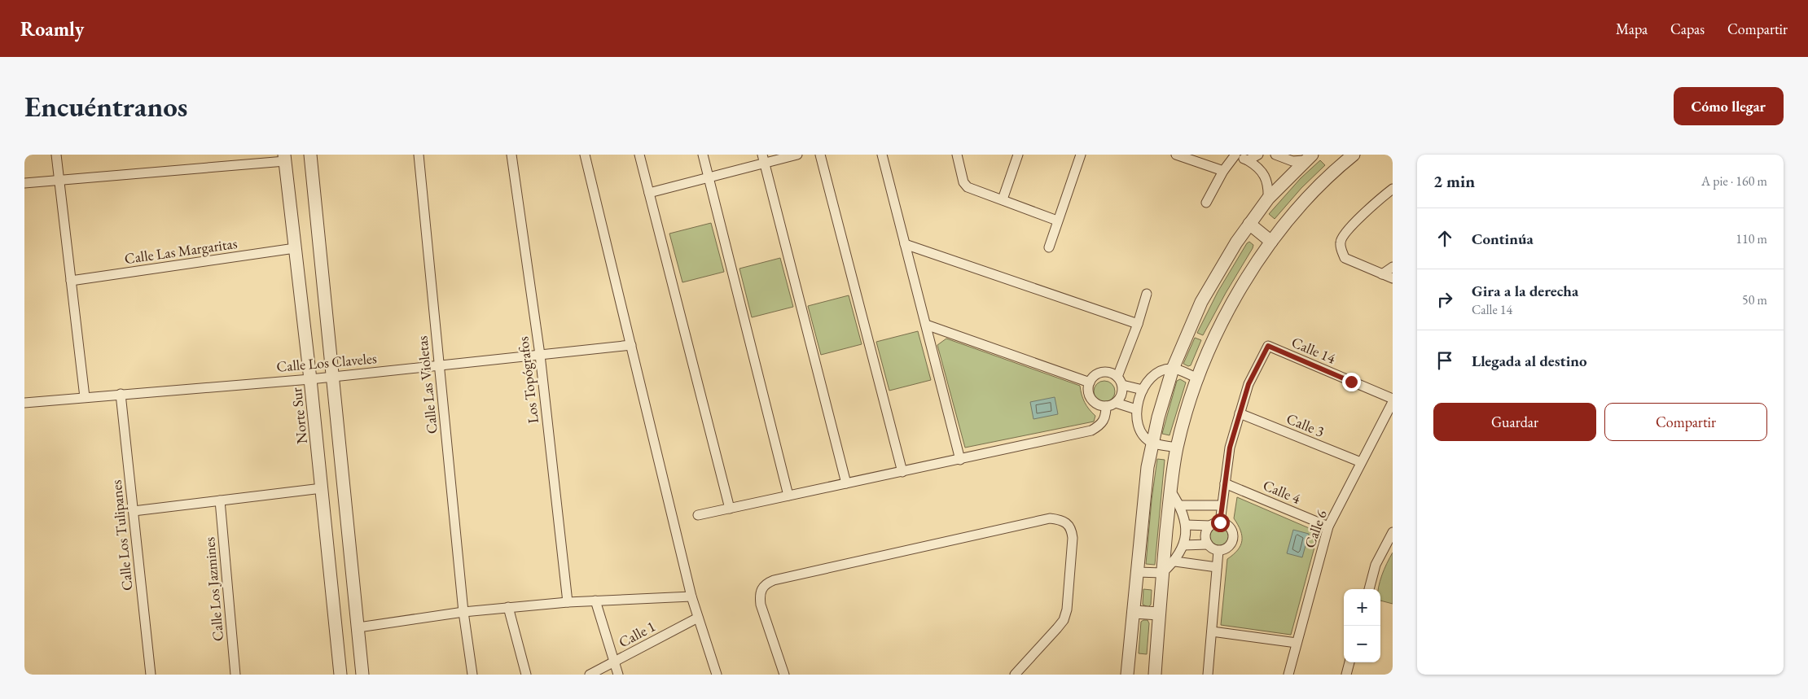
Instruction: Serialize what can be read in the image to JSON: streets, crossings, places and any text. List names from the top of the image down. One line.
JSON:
{"streets":{"street":["Calle Las Margaritas","Calle 14","Calle Los Claveles","Los Topógrafos","Calle Las Violetas","Norte Sur","Calle 3","Calle 4","Calle 6","Calle Los Tulipanes","Calle Los Jazmines","Calle 1"]},"crossings":[["Calle Las Margaritas","Norte Sur"],["Calle 14","Calle 3"],["Calle Los Claveles","Los Topógrafos"],["Calle Los Claveles","Calle Las Violetas"],["Calle Los Claveles","Norte Sur"],["Calle Los Claveles","Calle Los Tulipanes"],["Calle 3","Calle 6"],["Calle 4","Calle 6"]],"page":{"header":"Roamly","nav":["Mapa","Capas","Compartir"],"buttons":["Cómo llegar",["Guardar","Compartir"]],"title":"Encuéntranos","heading":["2 min","A pie · 160 m"],"list":[["Continúa","110 m"],["Gira a la derecha","Calle 14","50 m"],"Llegada al destino"],"map_buttons":["+","−"]}}
